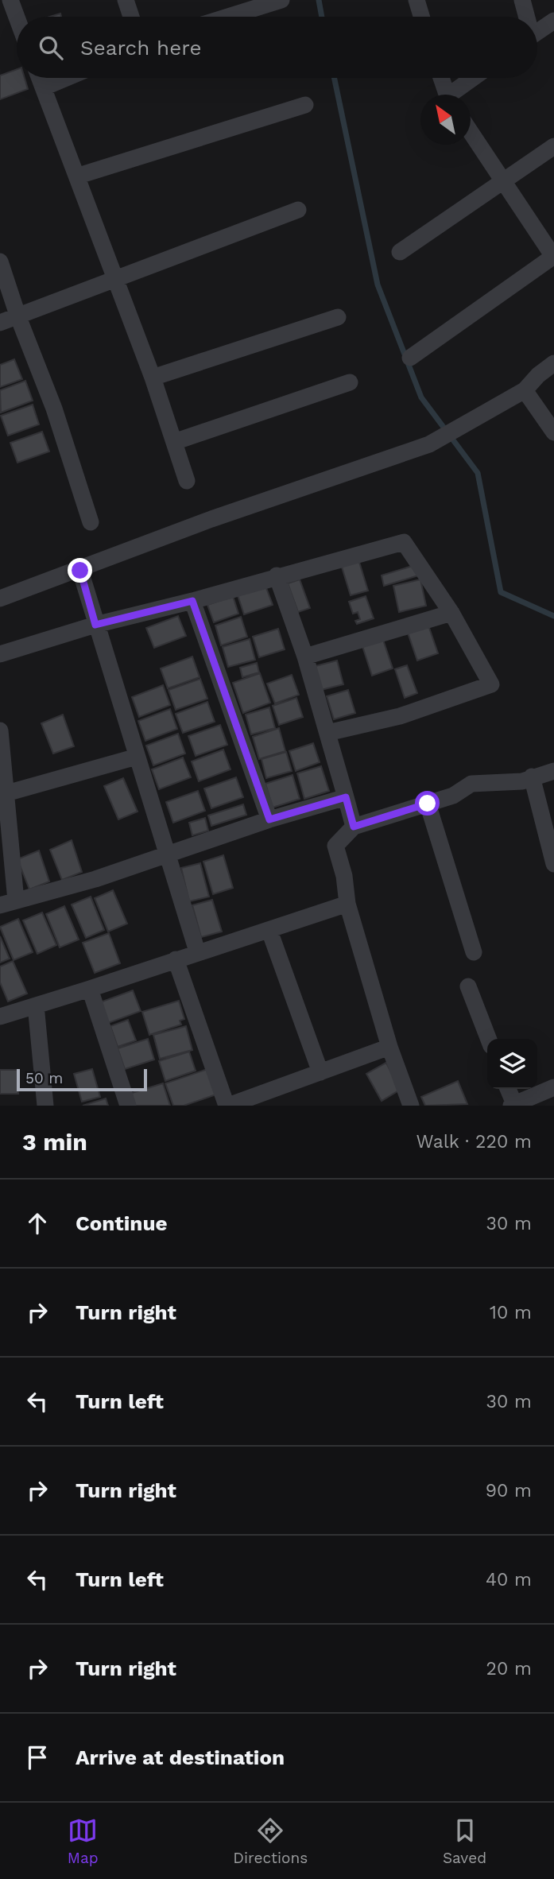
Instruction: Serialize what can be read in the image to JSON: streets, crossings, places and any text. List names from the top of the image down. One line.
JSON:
{"scale_bar":"50 m","north":"top left","page":{"search":"Search here","scale":"50 m","heading":["3 min","Walk · 220 m"],"list":[["Continue","30 m"],["Turn right","10 m"],["Turn left","30 m"],["Turn right","90 m"],["Turn left","40 m"],["Turn right","20 m"],"Arrive at destination"],"nav":["Map","Directions","Saved"]}}
